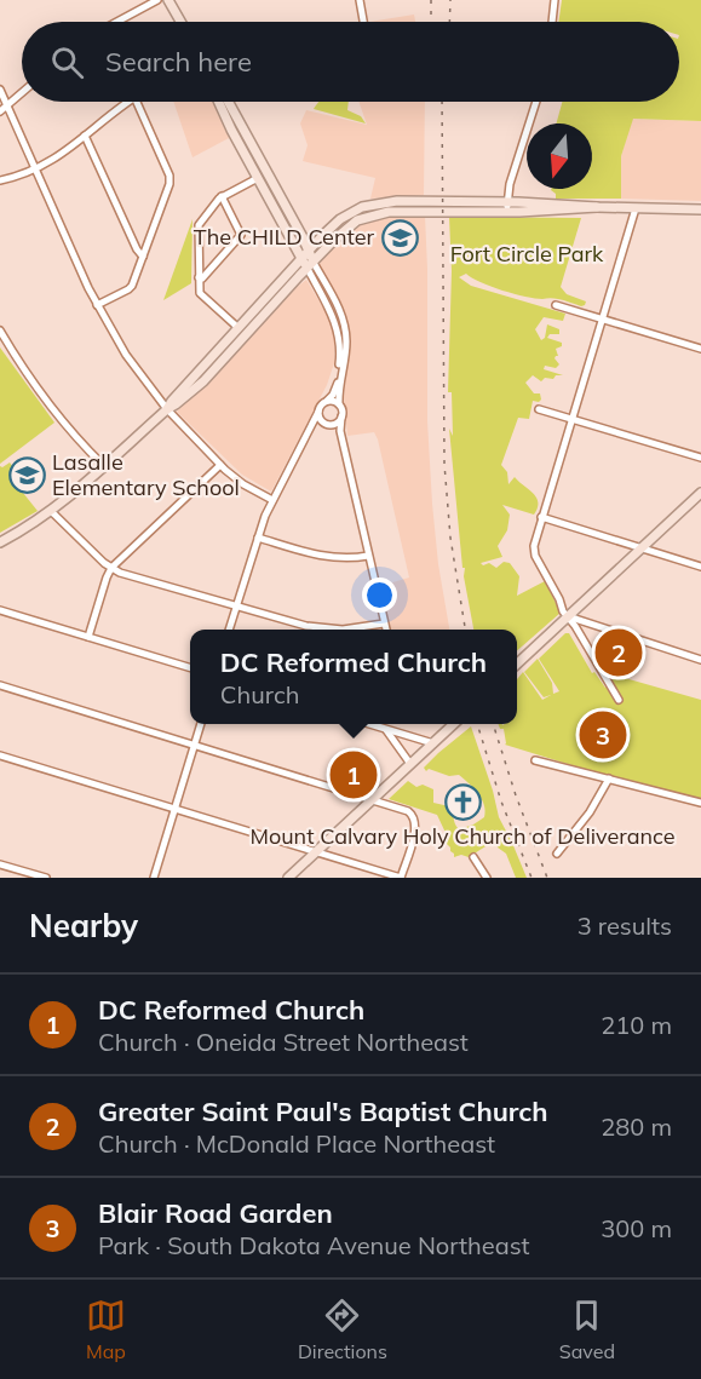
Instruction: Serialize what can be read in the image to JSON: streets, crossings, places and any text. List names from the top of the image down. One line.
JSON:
{"parks":["Fort Circle Park"],"places":{"school or university":["The CHILD Center","Lasalle Elementary School"],"church":["Mount Calvary Holy Church of Deliverance"]},"north":"bottom","page":{"search":"Search here","pins":["2","3","1"],"popup":["DC Reformed Church","Church"],"heading":["Nearby","3 results"],"list":[{"mark":"1","name":"DC Reformed Church","note":"Church · Oneida Street Northeast","value":"210 m"},{"mark":"2","name":"Greater Saint Paul's Baptist Church","note":"Church · McDonald Place Northeast","value":"280 m"},{"mark":"3","name":"Blair Road Garden","note":"Park · South Dakota Avenue Northeast","value":"300 m"}],"nav":["Map","Directions","Saved"]}}
